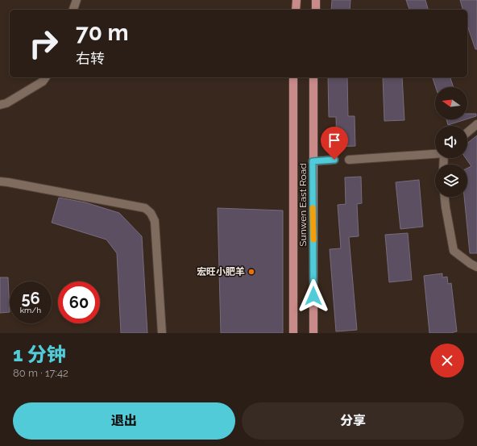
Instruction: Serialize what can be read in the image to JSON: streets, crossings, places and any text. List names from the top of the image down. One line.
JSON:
{"streets":{"main road":["Sunwen East Road"]},"places":["宏旺小肥羊"],"north":"left","page":{"turn":["70 m","右转"],"speed":"56 km/h","limit":"60","heading":["1 分钟","80 m · 17:42"],"buttons":["退出","分享"]}}
